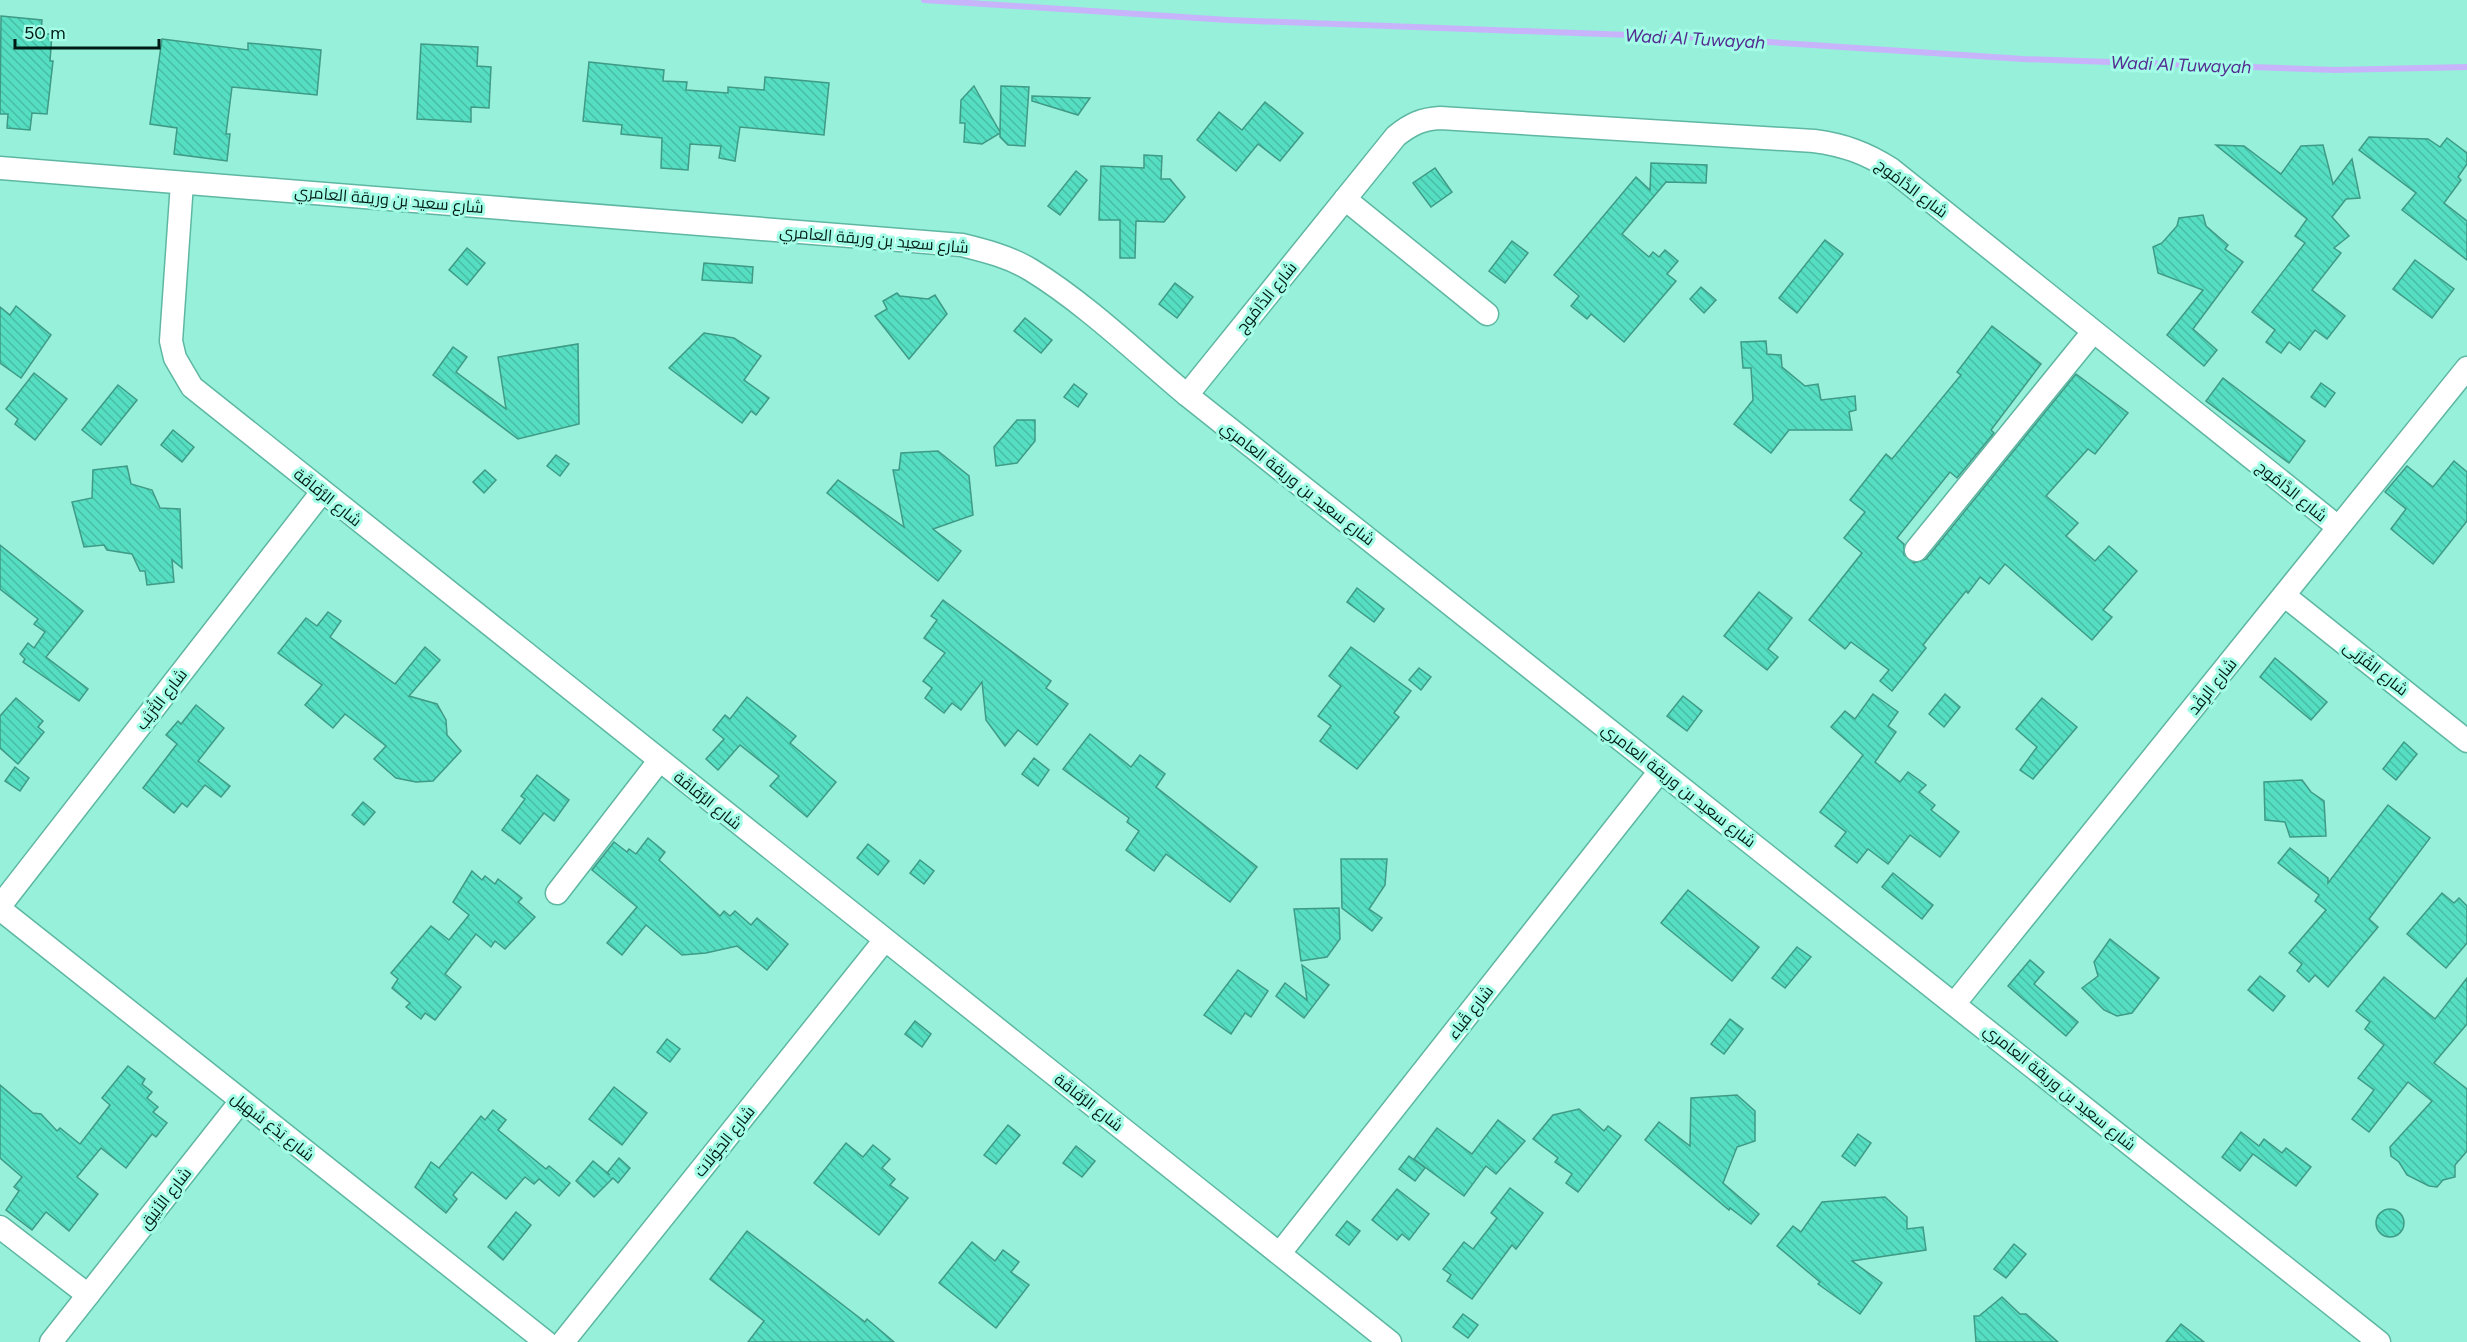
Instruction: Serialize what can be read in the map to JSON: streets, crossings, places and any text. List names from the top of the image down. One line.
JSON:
{"streets":{"street":["شارع الدَّامُوج","شارع سعيد بن وريقة العامري","شارع الرُّفَاقَة","شارع القُرْبَى","شارع الرِفْد","شارع الثُرَيْب","شارع قُباء","شارع بَدْع سْهَيل","شارع الجَوْلاَت","شارع الأنِيق"]},"crossings":[["شارع الدَّامُوج","شارع سعيد بن وريقة العامري"],["شارع الدَّامُوج","شارع الرِفْد"],["شارع سعيد بن وريقة العامري","شارع الرُّفَاقَة"],["شارع سعيد بن وريقة العامري","شارع الرِفْد"],["شارع سعيد بن وريقة العامري","شارع قُباء"],["شارع الرُّفَاقَة","شارع الثُرَيْب"],["شارع الرُّفَاقَة","شارع قُباء"],["شارع الرُّفَاقَة","شارع الجَوْلاَت"],["شارع القُرْبَى","شارع الرِفْد"],["شارع الثُرَيْب","شارع بَدْع سْهَيل"],["شارع بَدْع سْهَيل","شارع الأنِيق"]],"water":["Wadi Al Tuwayah"],"scale_bar":"50 m"}
